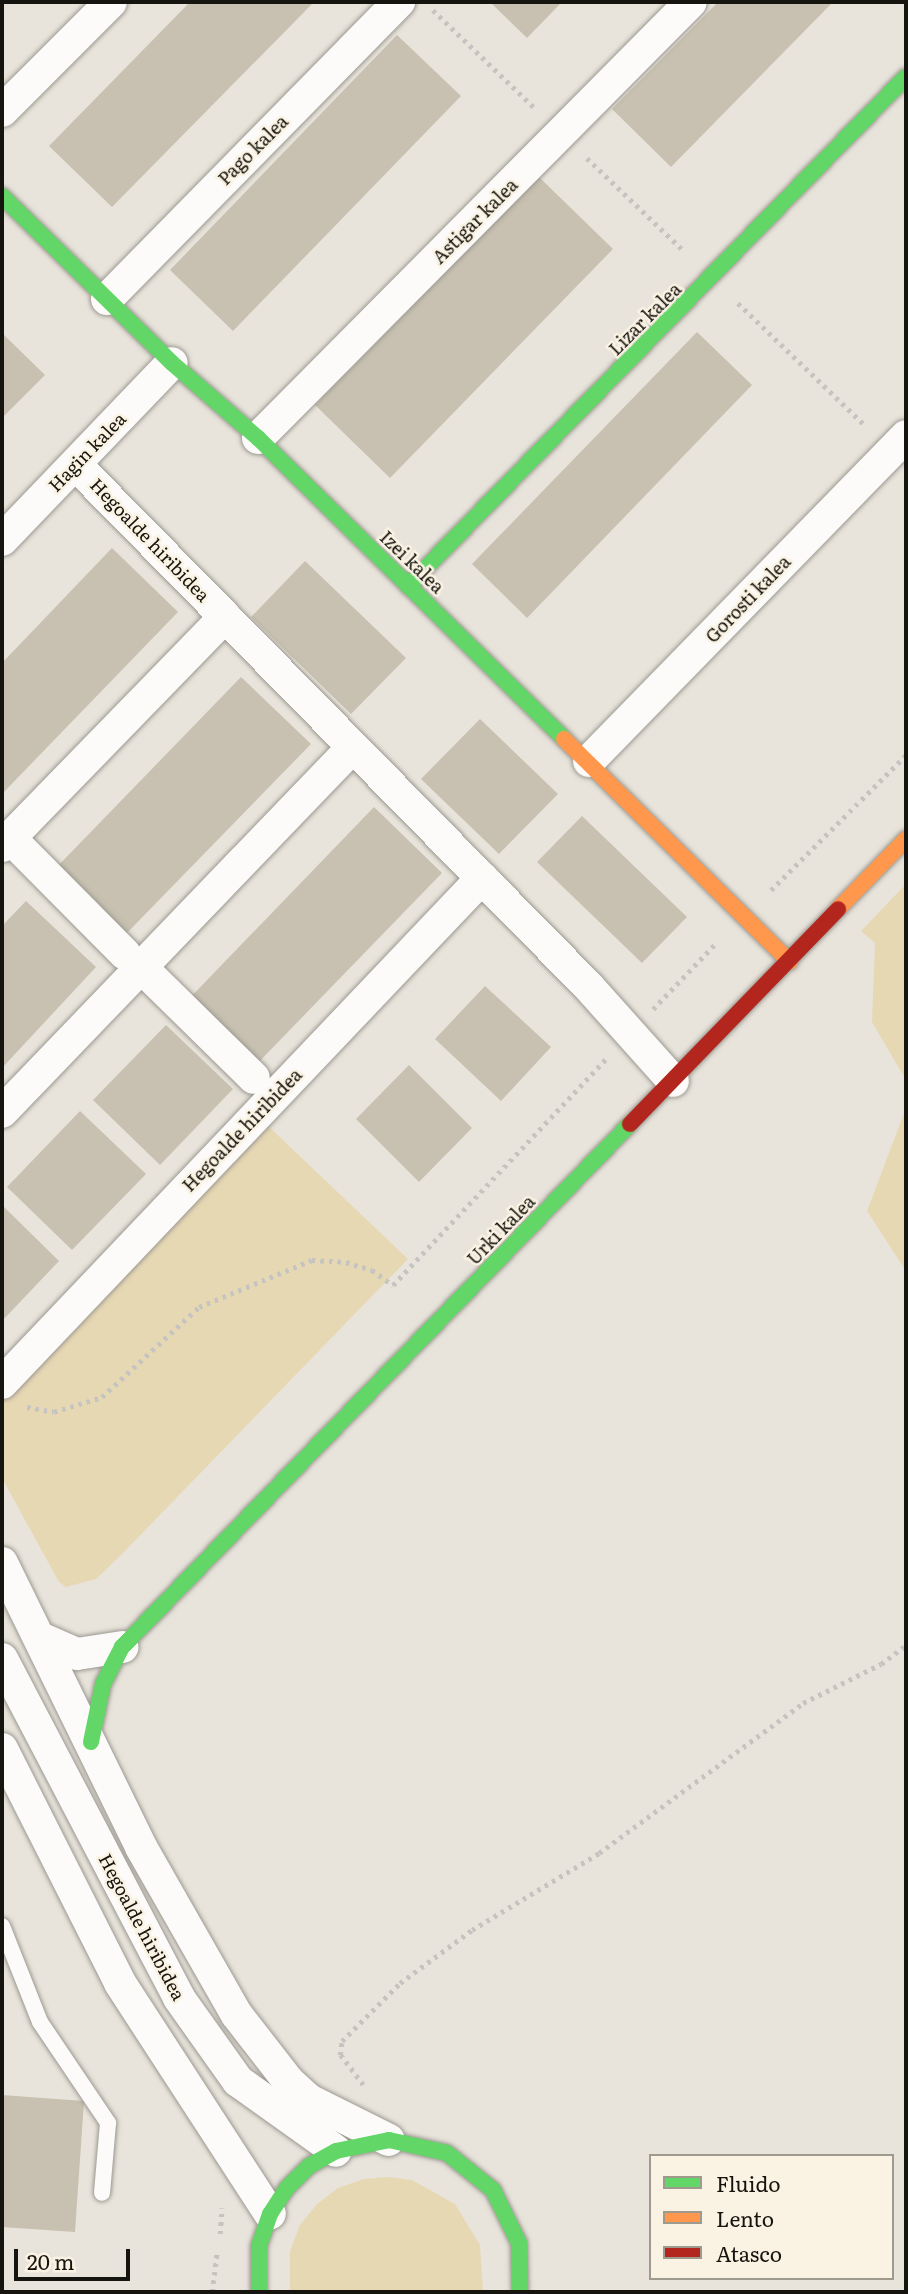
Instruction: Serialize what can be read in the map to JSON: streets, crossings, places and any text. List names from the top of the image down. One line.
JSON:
{"streets":{"street":["Pago kalea","Astigar kalea","Lizar kalea","Hagin kalea","Hegoalde hiribidea","Izei kalea","Gorosti kalea","Urki kalea"]},"crossings":[["Pago kalea","Izei kalea"],["Astigar kalea","Izei kalea"],["Lizar kalea","Izei kalea"],["Hagin kalea","Hegoalde hiribidea"],["Hagin kalea","Izei kalea"],["Hegoalde hiribidea","Urki kalea"],["Izei kalea","Gorosti kalea"],["Izei kalea","Urki kalea"]],"legend":["Fluido","Lento","Atasco"],"scale_bar":"20 m"}
